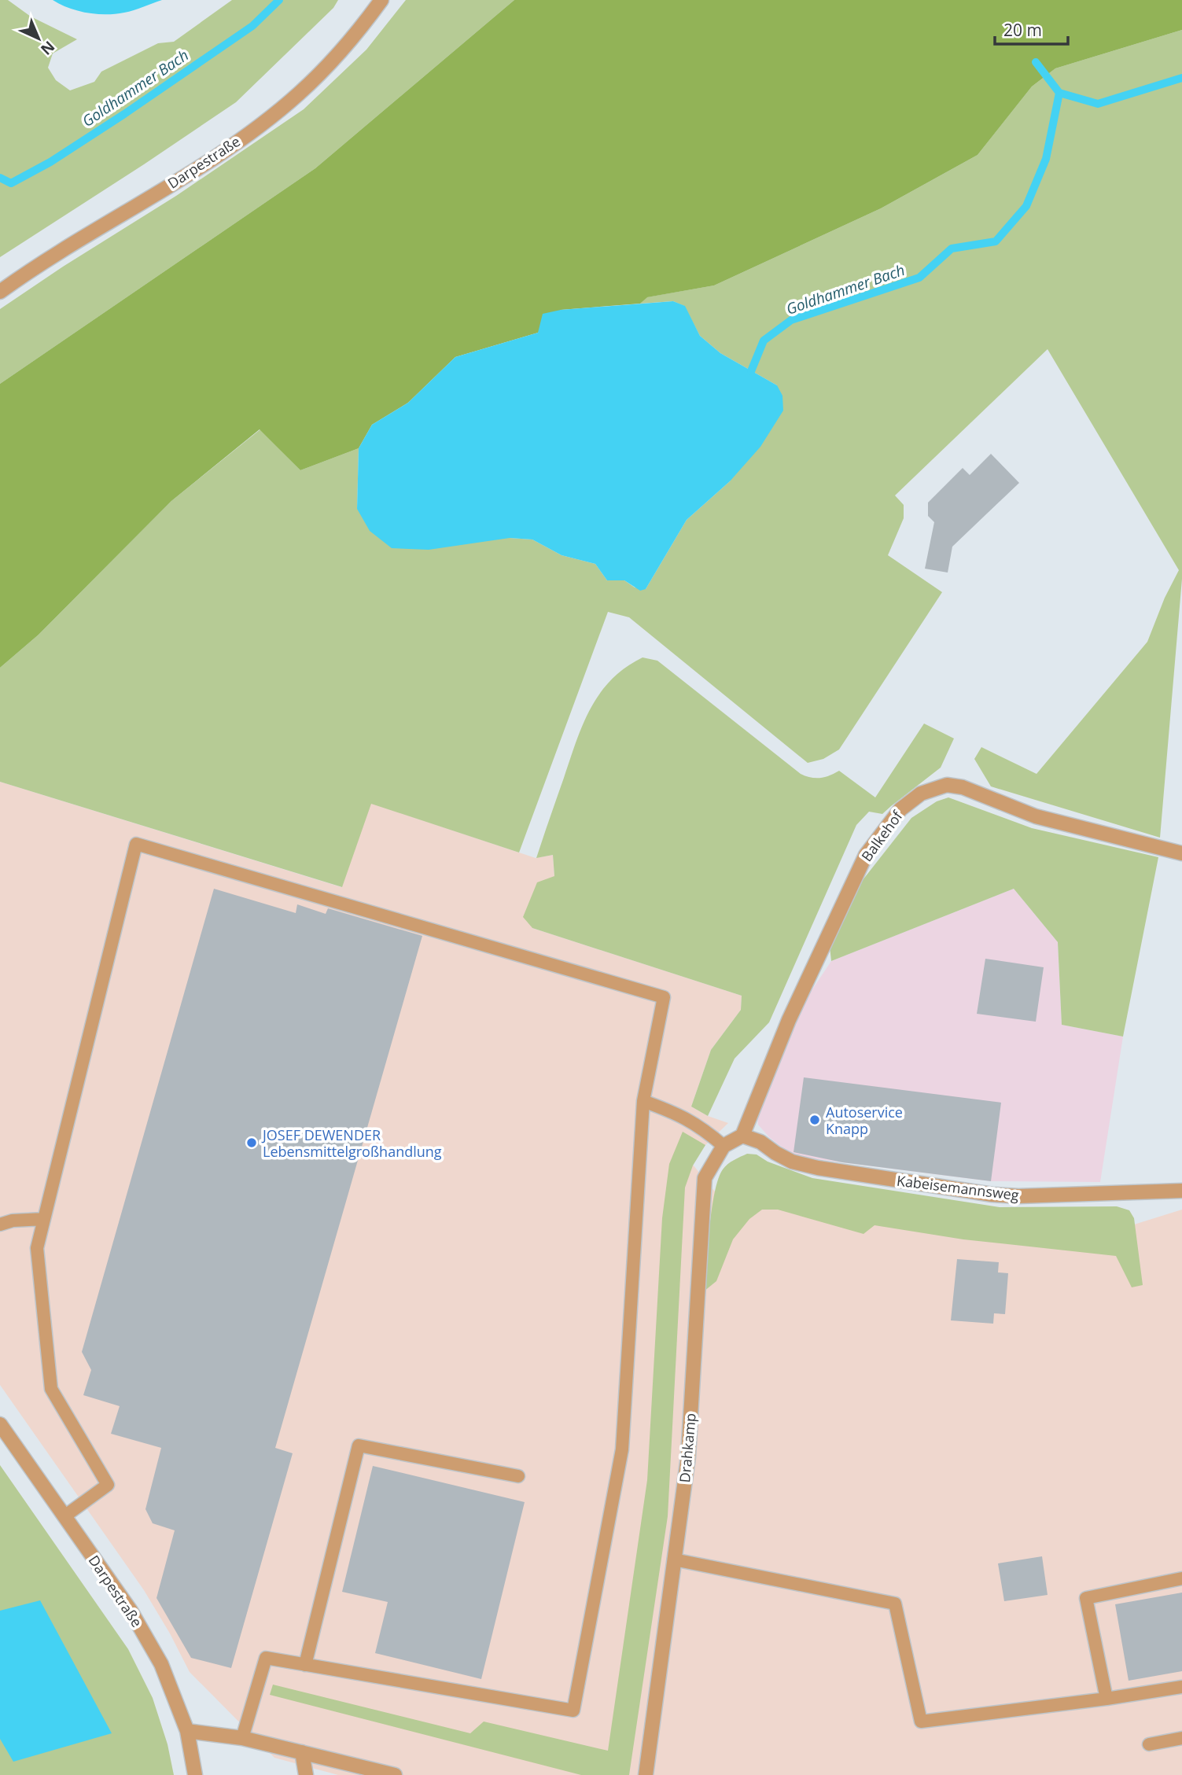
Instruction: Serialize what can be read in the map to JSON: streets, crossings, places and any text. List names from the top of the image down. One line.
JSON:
{"streets":{"street":["Darpestraße","Balkehof","Kabeisemannsweg","Drahkamp"]},"crossings":[["Balkehof","Kabeisemannsweg"]],"water":["Goldhammer Bach"],"places":["Autoservice Knapp","JOSEF DEWENDER Lebensmittelgroßhandlung"],"scale_bar":"20 m","north":"bottom right"}
